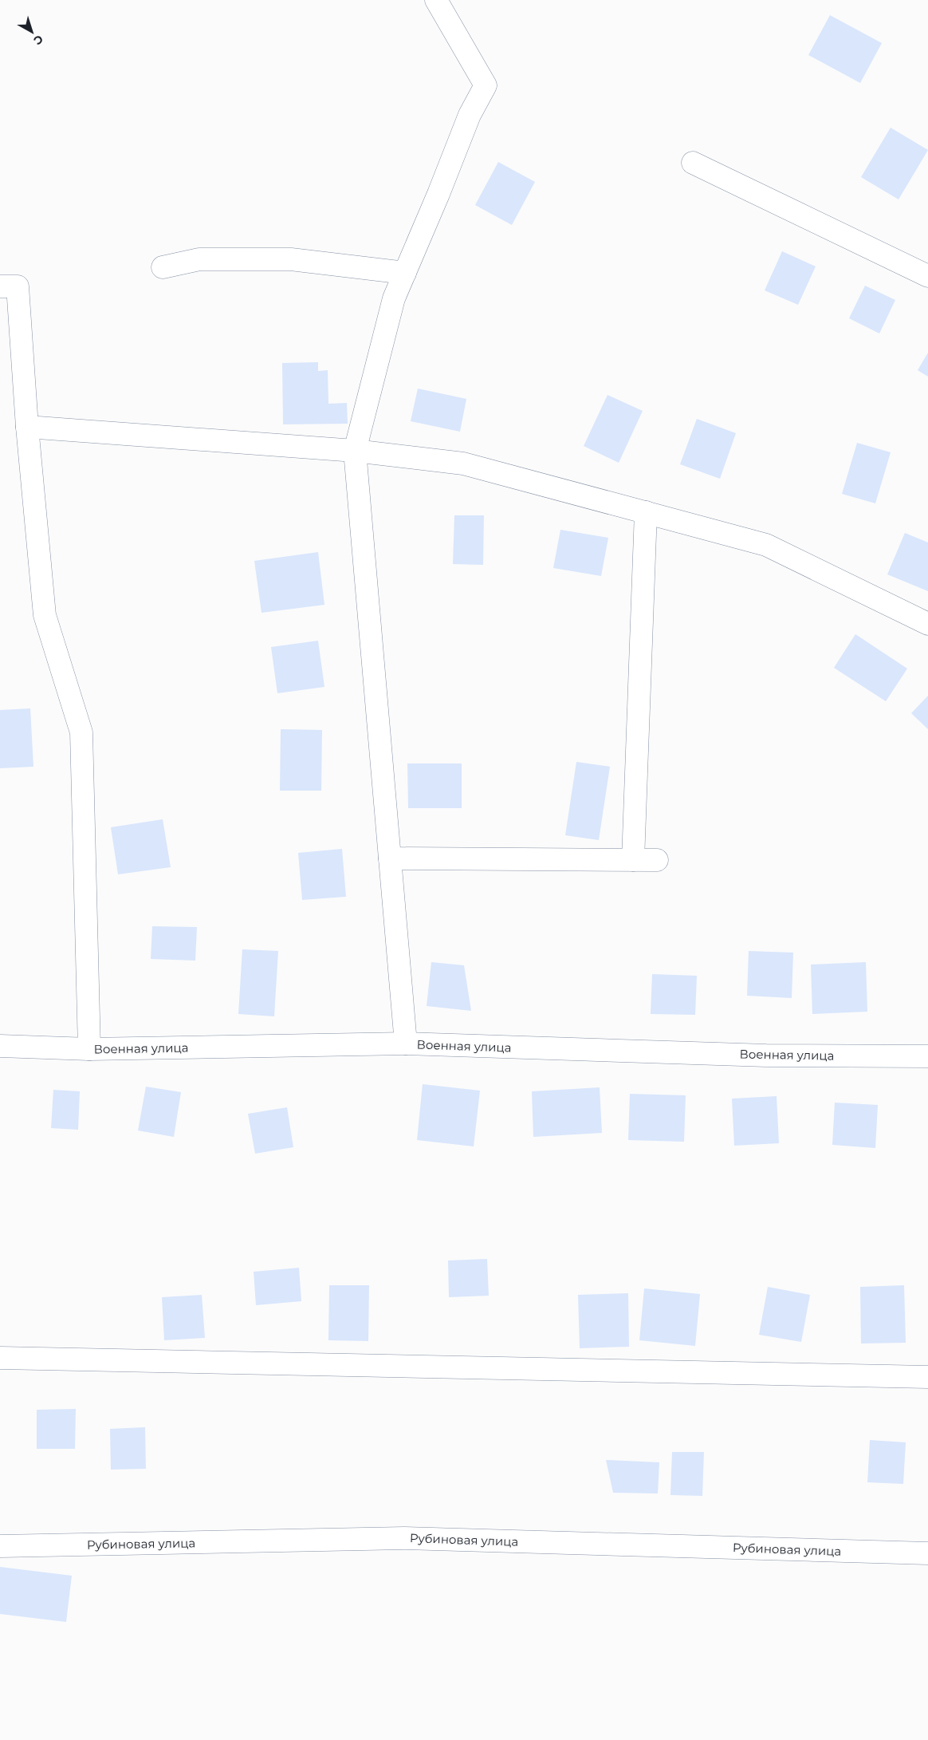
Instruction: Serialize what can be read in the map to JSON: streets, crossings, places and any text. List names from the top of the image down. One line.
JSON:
{"streets":{"street":["Военная улица","Рубиновая улица"]},"north":"bottom right"}
